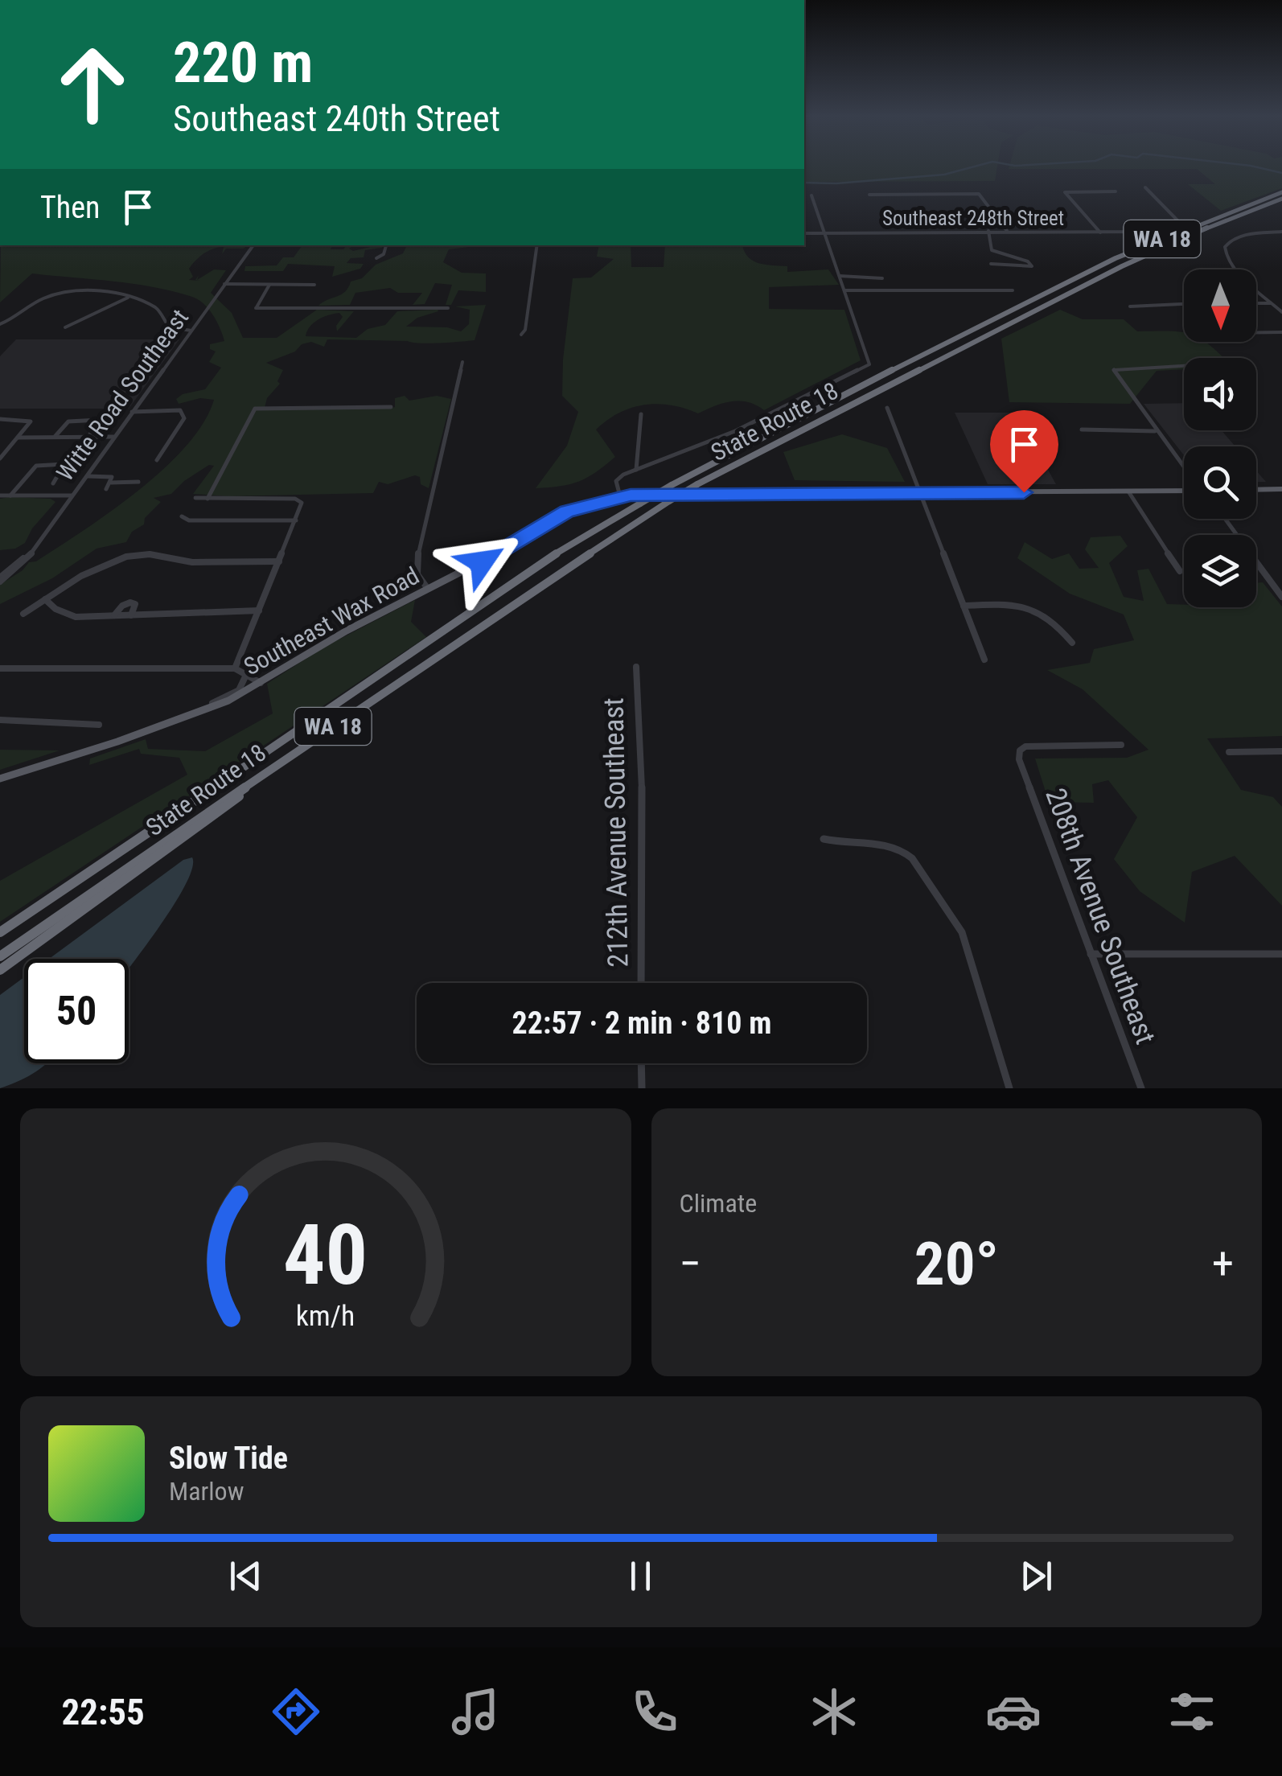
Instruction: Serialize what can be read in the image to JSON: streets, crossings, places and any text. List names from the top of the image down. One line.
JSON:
{"streets":{"highway":["WA 18","State Route 18"],"main road":["Southeast Wax Road"],"street":["Southeast 248th Street","Witte Road Southeast","212th Avenue Southeast","208th Avenue Southeast"]},"north":"bottom","page":{"turn":["220 m","Southeast 240th Street"],"then":"Then","limit":"50","trip":"22:57 · 2 min · 810 m","tile":"Climate","heat":["−","20°","+"],"song":["Slow Tide","Marlow"],"tabs":"22:55","gauge":["40","km/h"]}}
